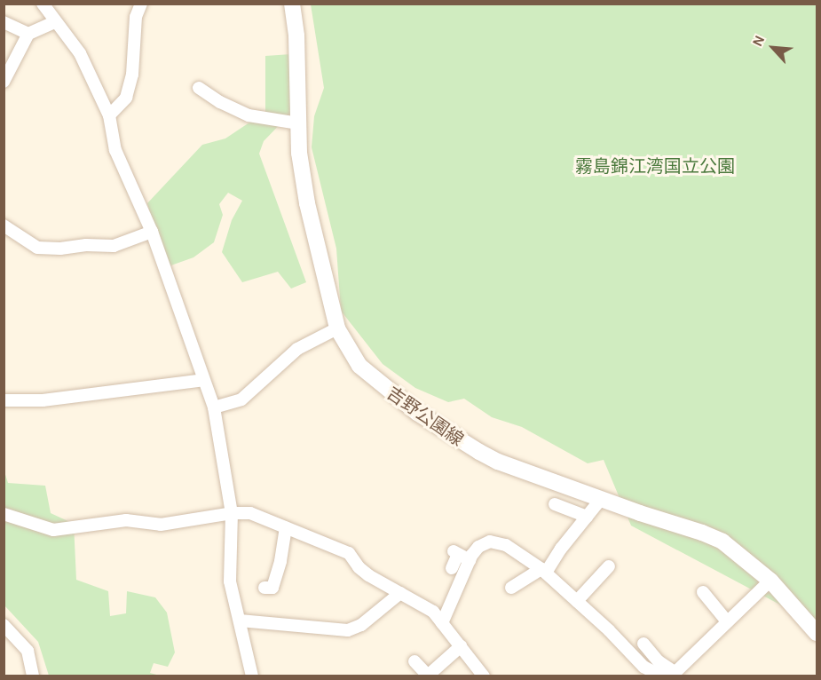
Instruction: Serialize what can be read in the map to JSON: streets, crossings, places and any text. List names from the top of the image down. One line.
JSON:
{"streets":{"main road":["吉野公園線"]},"parks":["霧島錦江湾国立公園"],"north":"top left"}
